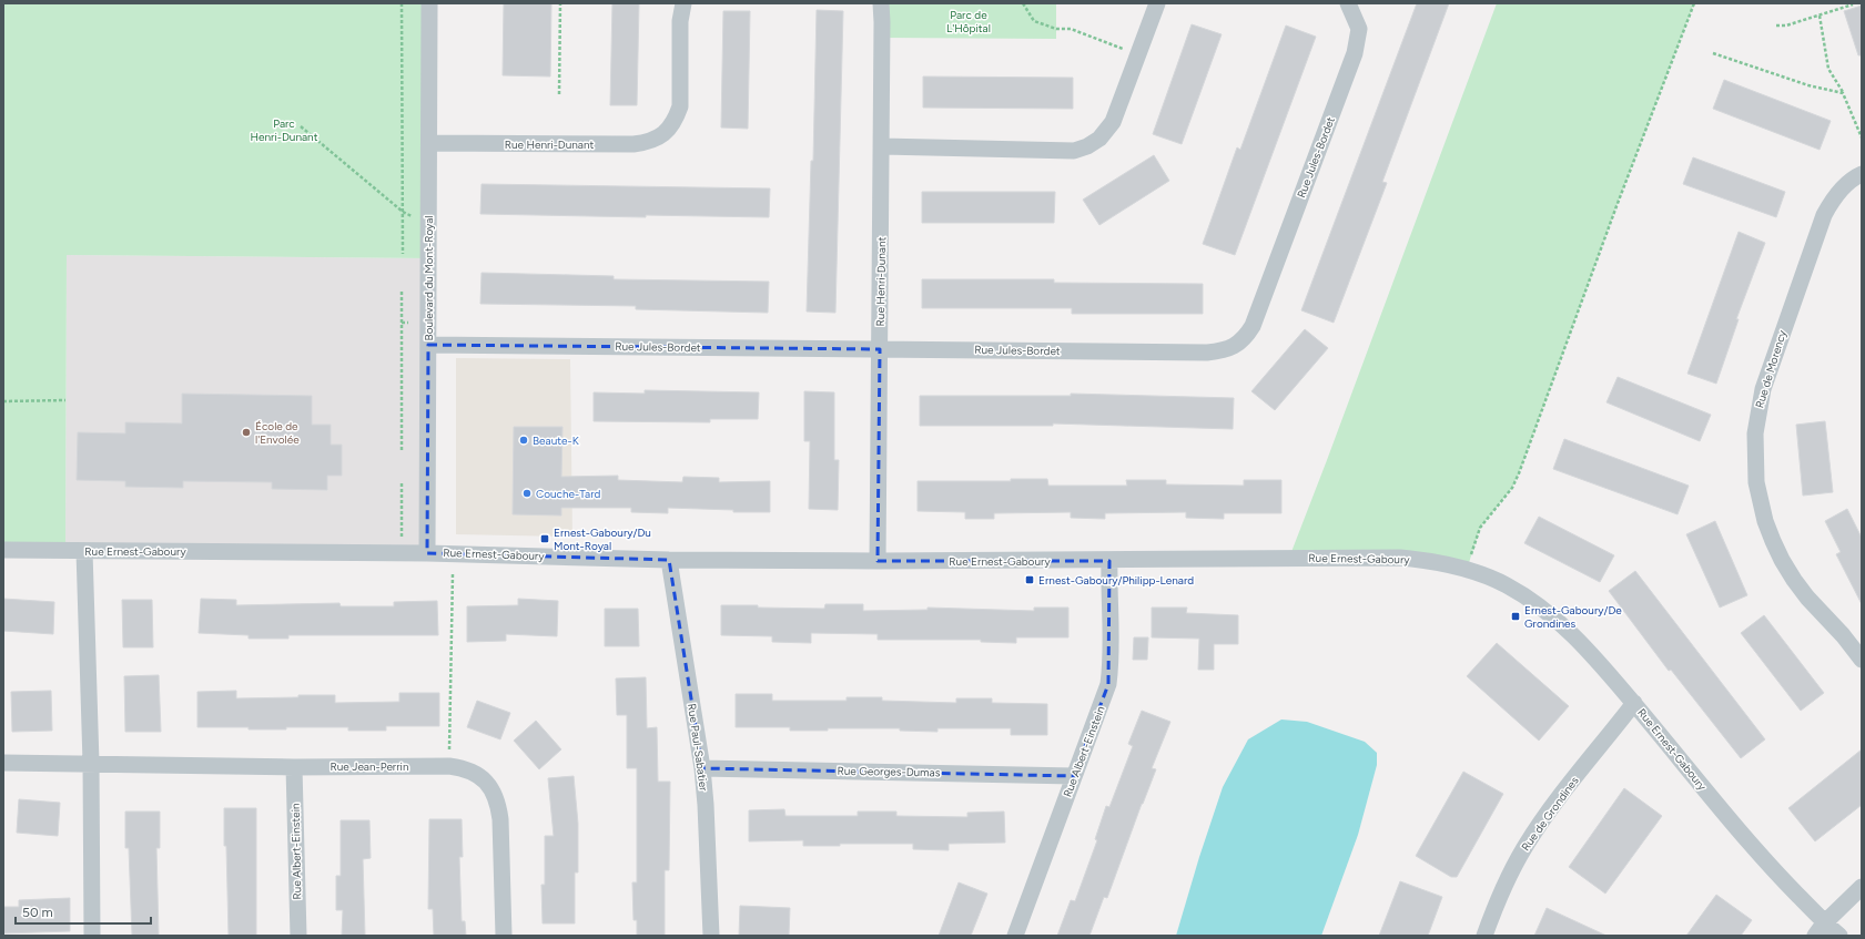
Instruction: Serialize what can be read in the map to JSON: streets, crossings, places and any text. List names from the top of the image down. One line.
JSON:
{"streets":{"street":["Rue Henri-Dunant","Rue Jules-Bordet","Boulevard du Mont-Royal","Rue de Morency","Rue Ernest-Gaboury","Rue Paul-Sabatier","Rue Albert-Einstein","Rue Jean-Perrin","Rue Georges-Dumas","Rue de Grondines"]},"crossings":[["Rue Henri-Dunant","Rue Jules-Bordet"],["Rue Henri-Dunant","Boulevard du Mont-Royal"],["Rue Henri-Dunant","Rue Ernest-Gaboury"],["Rue Jules-Bordet","Boulevard du Mont-Royal"],["Boulevard du Mont-Royal","Rue Ernest-Gaboury"],["Rue Ernest-Gaboury","Rue Paul-Sabatier"],["Rue Ernest-Gaboury","Rue Albert-Einstein"],["Rue Ernest-Gaboury","Rue de Grondines"],["Rue Paul-Sabatier","Rue Georges-Dumas"],["Rue Albert-Einstein","Rue Jean-Perrin"],["Rue Albert-Einstein","Rue Georges-Dumas"]],"parks":["Parc de L'Hôpital","Parc Henri-Dunant"],"places":{"other":["École de l'Envolée","Beaute-K","Couche-Tard"],"transit":["Ernest-Gaboury/Du Mont-Royal","Ernest-Gaboury/Philipp-Lenard","Ernest-Gaboury/De Grondines"]},"scale_bar":"50 m"}
